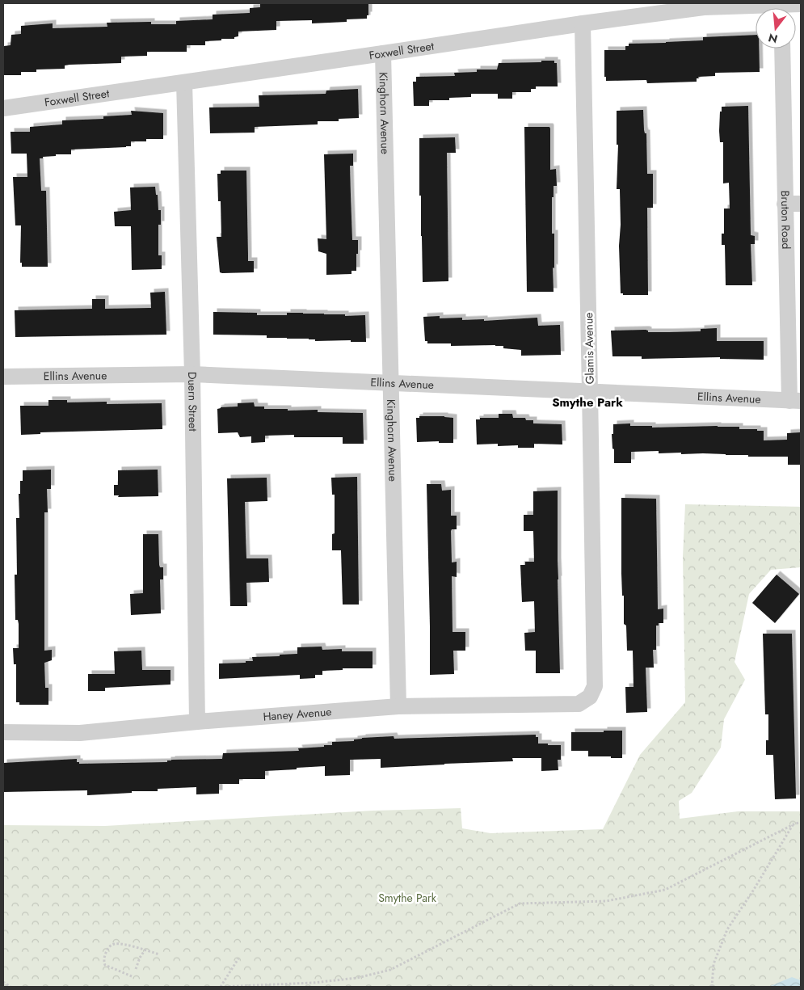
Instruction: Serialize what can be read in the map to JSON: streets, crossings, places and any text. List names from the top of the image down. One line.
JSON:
{"streets":{"street":["Foxwell Street","Kinghorn Avenue","Bruton Road","Glamis Avenue","Ellins Avenue","Duern Street","Haney Avenue"]},"crossings":[["Foxwell Street","Kinghorn Avenue"],["Foxwell Street","Glamis Avenue"],["Foxwell Street","Duern Street"],["Kinghorn Avenue","Ellins Avenue"],["Kinghorn Avenue","Haney Avenue"],["Bruton Road","Ellins Avenue"],["Glamis Avenue","Ellins Avenue"],["Glamis Avenue","Haney Avenue"],["Ellins Avenue","Duern Street"],["Duern Street","Haney Avenue"]],"districts":["Smythe Park"],"parks":["Smythe Park"],"north":"bottom"}
